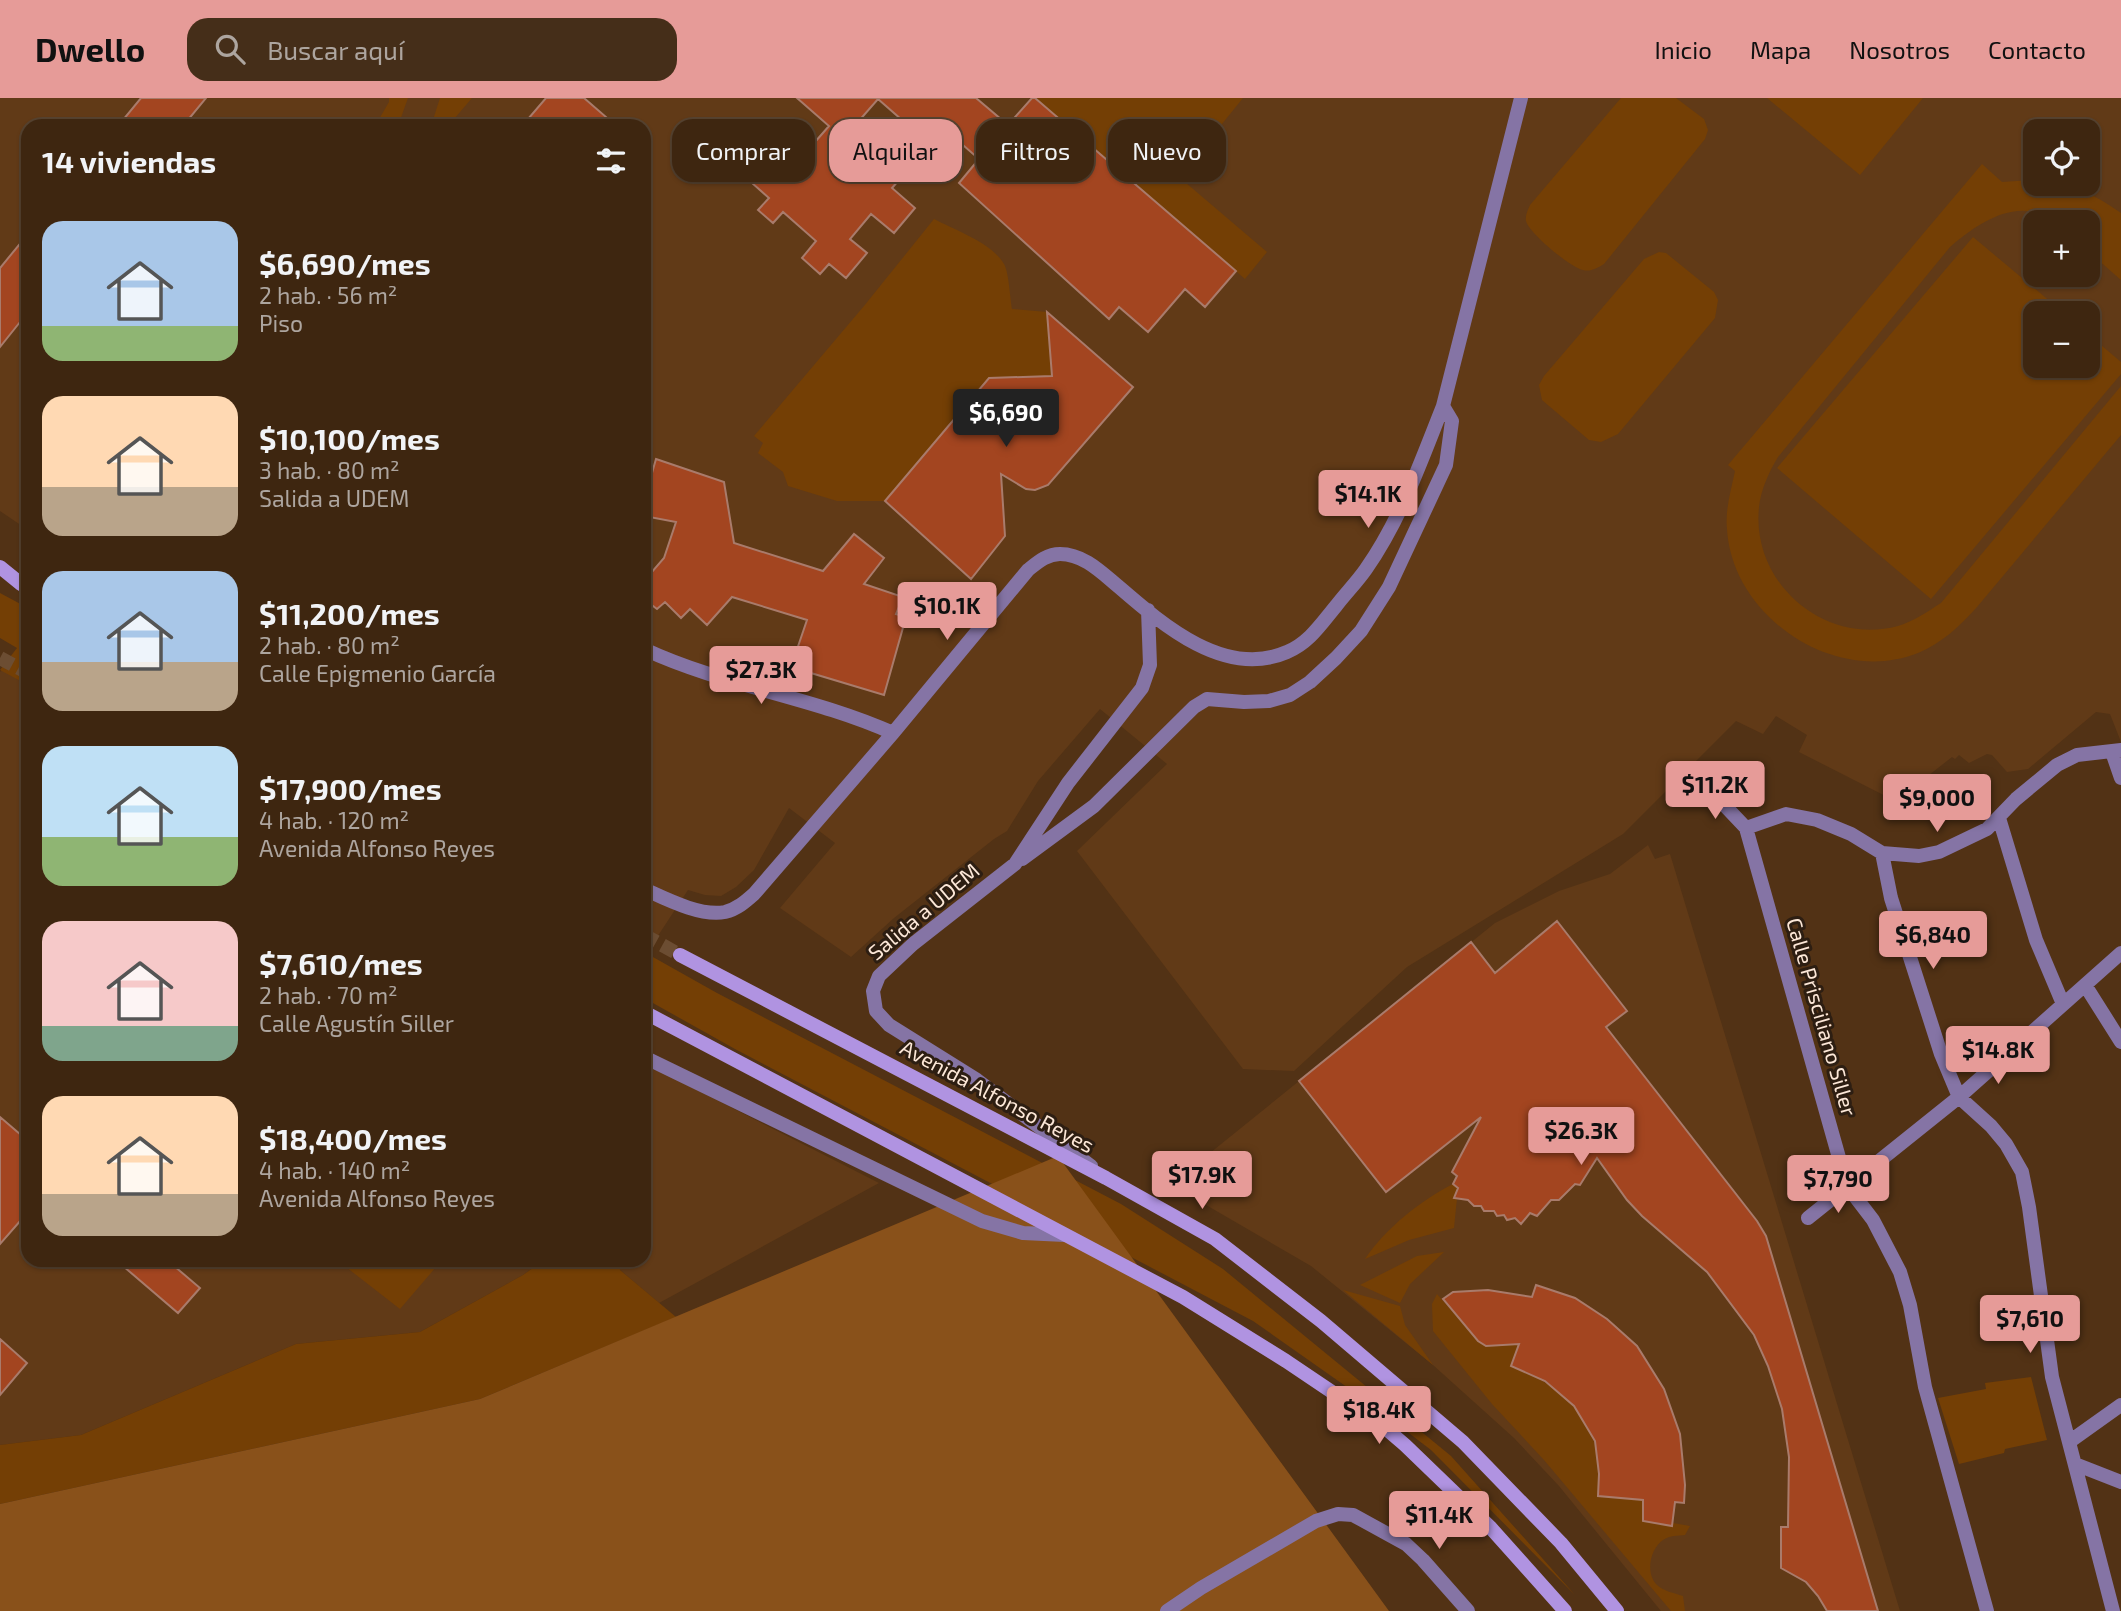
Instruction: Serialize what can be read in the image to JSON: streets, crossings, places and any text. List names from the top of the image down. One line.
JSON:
{"streets":{"main road":["Avenida Alfonso Reyes"],"street":["Salida a UDEM","Calle Prisciliano Siller"]},"crossings":[["Salida a UDEM","Avenida Alfonso Reyes"]],"page":{"header":"Dwello","search":"Buscar aquí","nav":["Inicio","Mapa","Nosotros","Contacto"],"map_buttons":["+","−"],"chip":["Comprar","Alquilar","Filtros","Nuevo"],"heading":"14 viviendas","list":[{"name":"$6,690/mes","note":"2 hab. · 56 m² · Piso"},{"name":"$10,100/mes","note":"3 hab. · 80 m² · Salida a UDEM"},{"name":"$11,200/mes","note":"2 hab. · 80 m² · Calle Epigmenio García"},{"name":"$17,900/mes","note":"4 hab. · 120 m² · Avenida Alfonso Reyes"},{"name":"$7,610/mes","note":"2 hab. · 70 m² · Calle Agustín Siller"},{"name":"$18,400/mes","note":"4 hab. · 140 m² · Avenida Alfonso Reyes"}],"price":["$6,690","$14.1K","$10.1K","$27.3K","$11.2K","$9,000","$6,840","$14.8K","$26.3K","$17.9K","$7,790","$7,610","$18.4K","$11.4K"]}}
